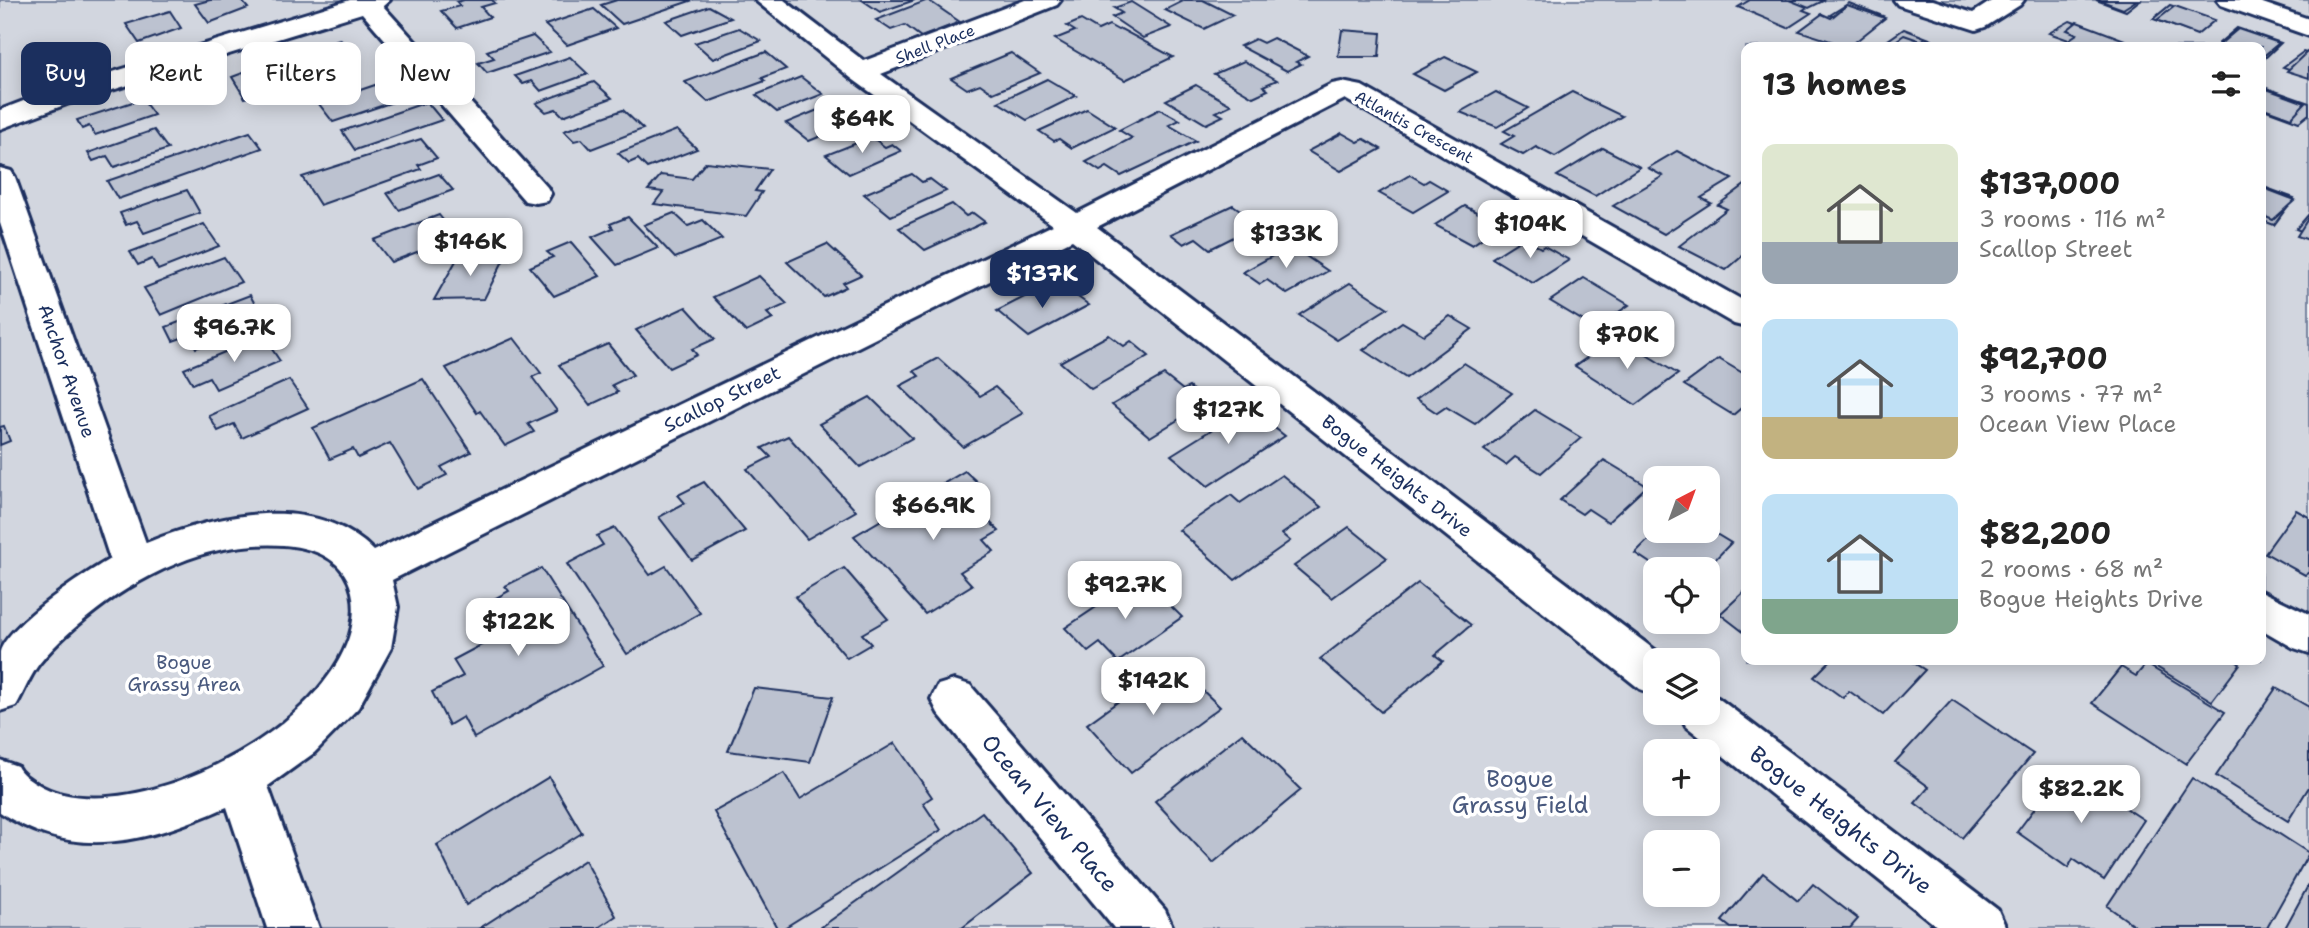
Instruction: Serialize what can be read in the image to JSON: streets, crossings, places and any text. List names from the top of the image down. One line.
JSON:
{"streets":{"street":["Shell Place","Atlantis Crescent","Anchor Avenue","Scallop Street","Bogue Heights Drive","Ocean View Place"]},"crossings":[["Shell Place","Bogue Heights Drive"],["Atlantis Crescent","Scallop Street"],["Atlantis Crescent","Bogue Heights Drive"],["Scallop Street","Bogue Heights Drive"]],"parks":["Bogue Grassy Area","Bogue Grassy Field"],"north":"top right","page":{"chip":["Buy","Rent","Filters","New"],"heading":"13 homes","price":["$64K","$104K","$133K","$146K","$137K","$96.7K","$70K","$127K","$66.9K","$92.7K","$122K","$142K","$82.2K"],"list":[{"name":"$137,000","note":"3 rooms · 116 m² · Scallop Street"},{"name":"$92,700","note":"3 rooms · 77 m² · Ocean View Place"},{"name":"$82,200","note":"2 rooms · 68 m² · Bogue Heights Drive"}],"map_buttons":["+","−"]}}
